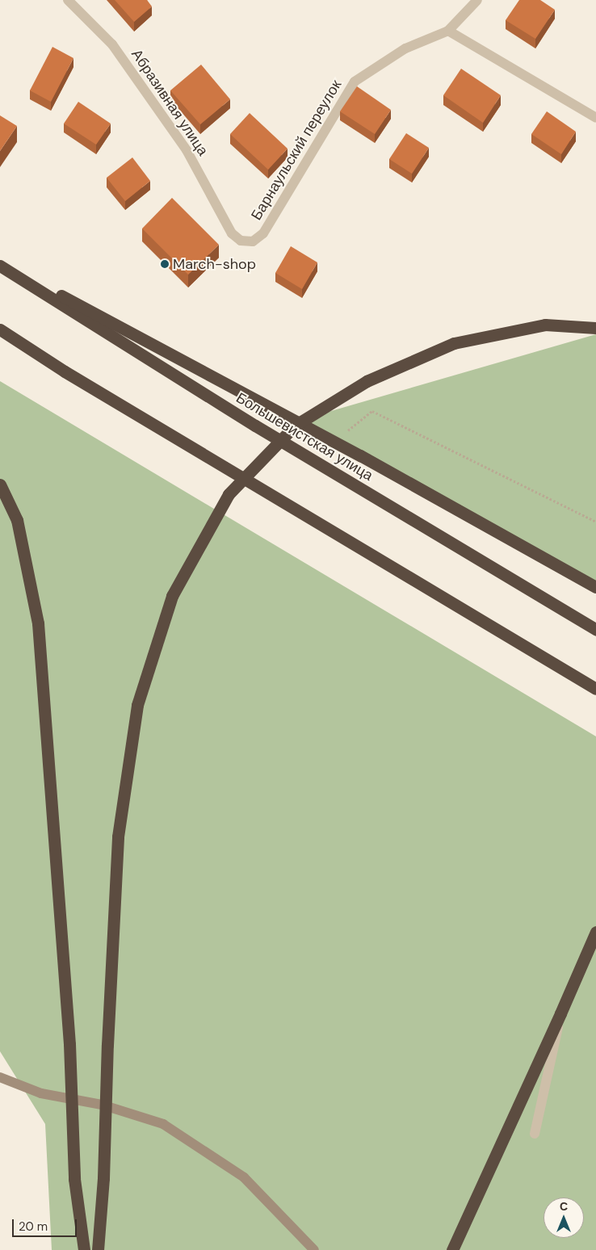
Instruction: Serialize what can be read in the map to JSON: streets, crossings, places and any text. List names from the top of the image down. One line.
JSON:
{"streets":{"highway":["Большевистская улица"],"street":["Абразивная улица","Барнаульский переулок"]},"crossings":[["Абразивная улица","Барнаульский переулок"]],"places":["March-shop"],"scale_bar":"20 m","north":"top"}
